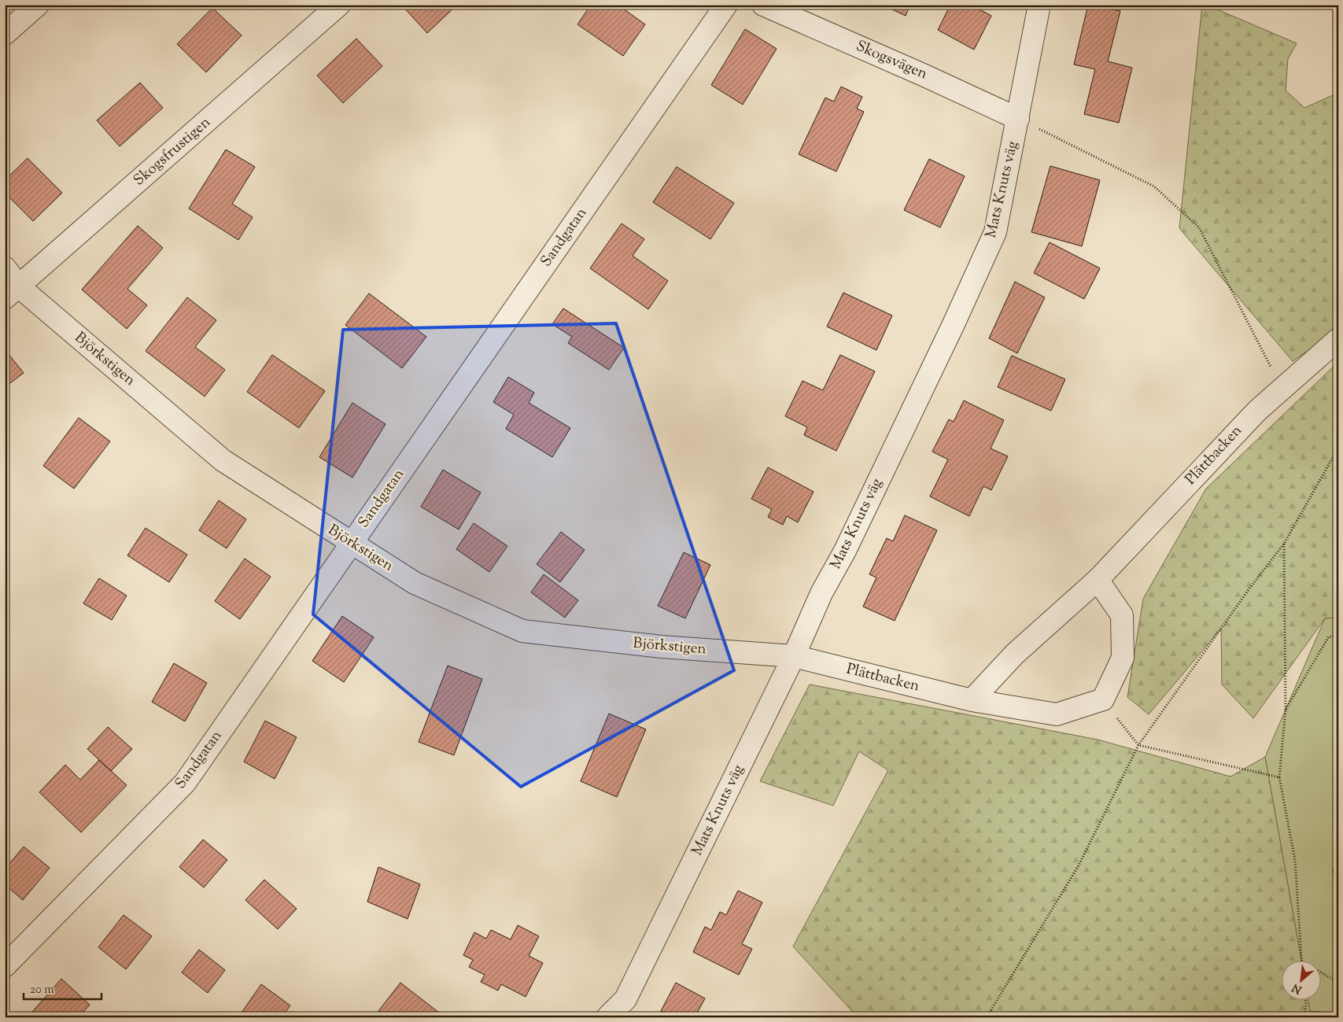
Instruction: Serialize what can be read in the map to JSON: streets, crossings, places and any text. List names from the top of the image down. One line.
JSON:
{"streets":{"street":["Skogsvägen","Skogsfrustigen","Mats Knuts väg","Sandgatan","Björkstigen","Plättbacken"]},"crossings":[["Skogsvägen","Mats Knuts väg"],["Skogsfrustigen","Björkstigen"],["Mats Knuts väg","Björkstigen"],["Mats Knuts väg","Plättbacken"],["Sandgatan","Björkstigen"],["Björkstigen","Plättbacken"]],"scale_bar":"20 m","north":"bottom left"}
